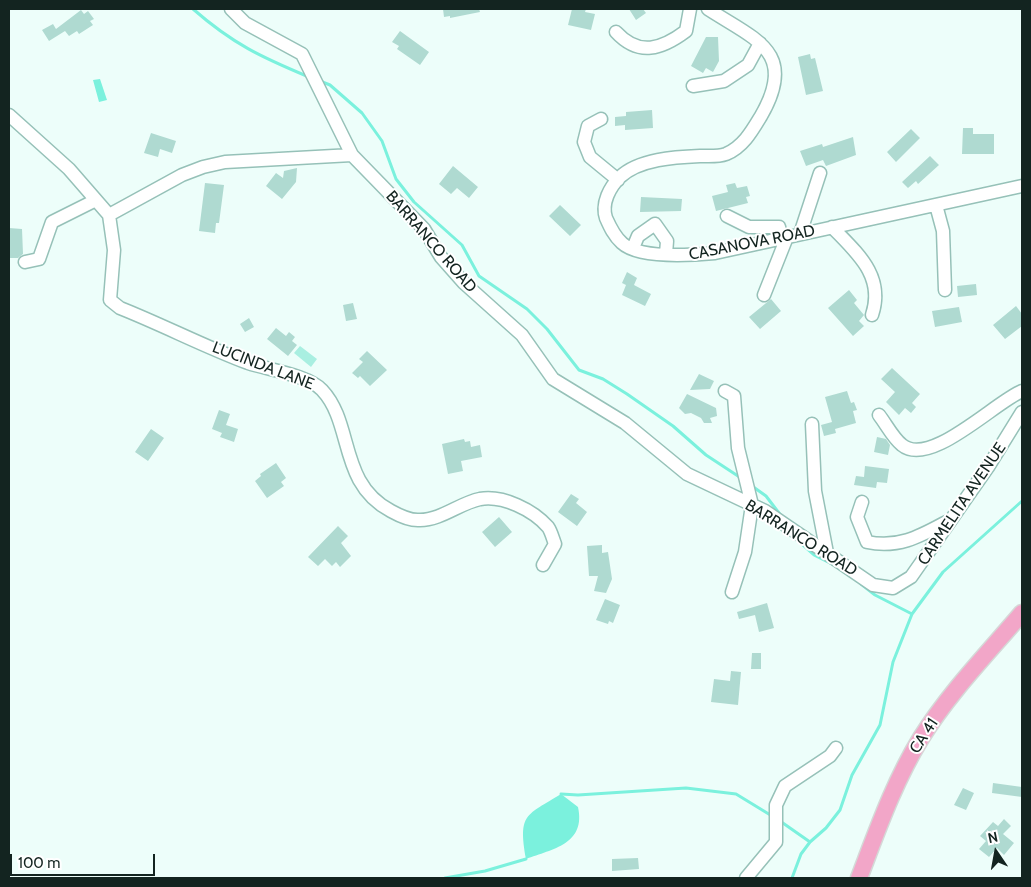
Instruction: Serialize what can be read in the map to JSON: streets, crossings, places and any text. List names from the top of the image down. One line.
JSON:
{"streets":{"main road":["CA 41"],"street":["BARRANCO ROAD","CASANOVA ROAD","LUCINDA LANE","CARMELITA AVENUE"]},"crossings":[["BARRANCO ROAD","CARMELITA AVENUE"]],"scale_bar":"100 m","north":"top"}
